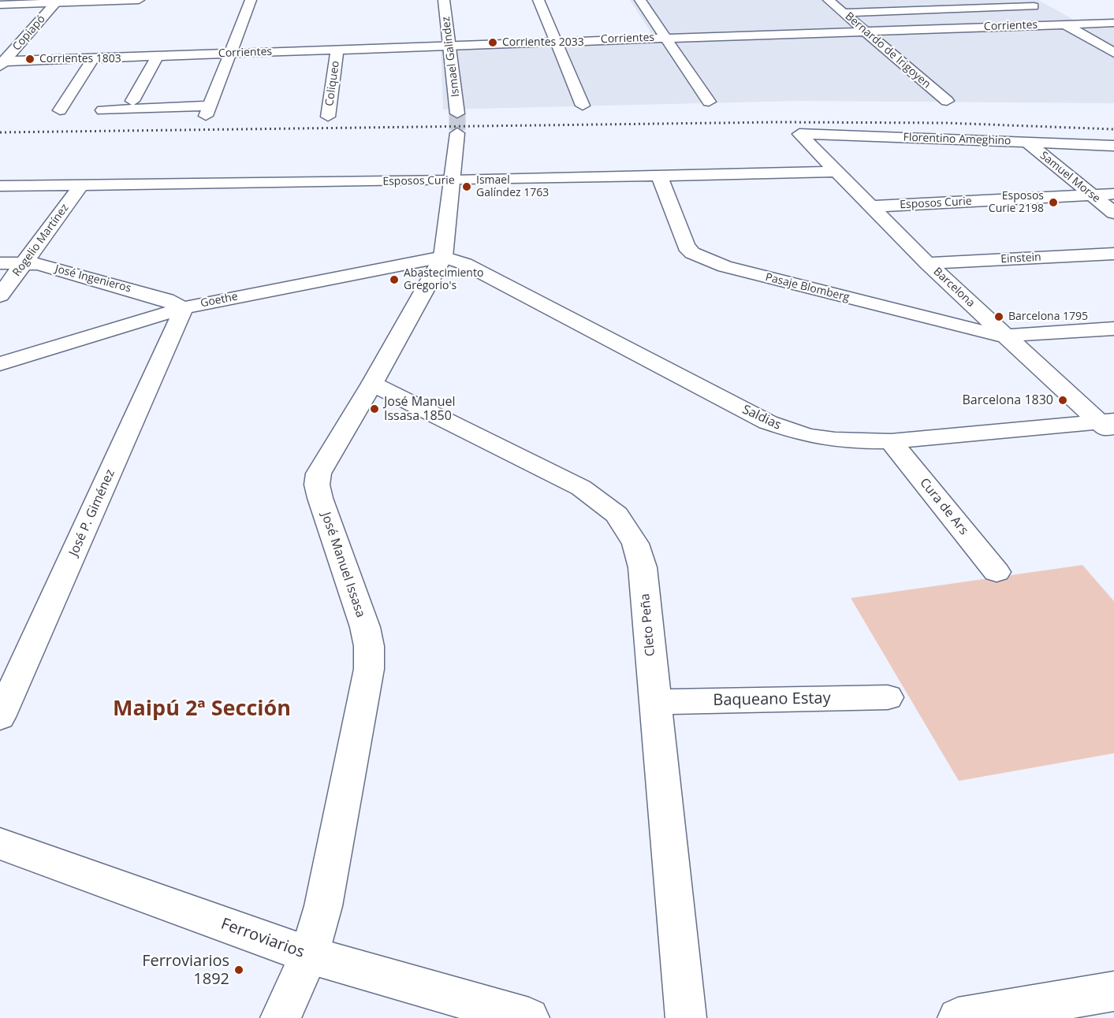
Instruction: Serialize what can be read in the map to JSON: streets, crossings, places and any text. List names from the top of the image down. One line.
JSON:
{"streets":{"street":["Corrientes","Copiapó","Bernardo de Irigoyen","Ismael Galíndez","Coliqueo","Florentino Ameghino","Samuel Morse","Esposos Curie","Rogelio Martínez","Einstein","José Ingenieros","Pasaje Blomberg","Barcelona","Goethe","Saldias","Cura de Ars","José P. Giménez","José Manuel Issasa","Cleto Peña","Baqueano Estay","Ferroviarios"]},"crossings":[["Corrientes","Copiapó"],["Corrientes","Bernardo de Irigoyen"],["Corrientes","Ismael Galíndez"],["Corrientes","Coliqueo"],["Ismael Galíndez","José Manuel Issasa"],["Florentino Ameghino","Samuel Morse"],["Florentino Ameghino","Barcelona"],["Samuel Morse","Esposos Curie"],["Esposos Curie","Rogelio Martínez"],["Esposos Curie","Pasaje Blomberg"],["Esposos Curie","Barcelona"],["Esposos Curie","José Manuel Issasa"],["Rogelio Martínez","José Ingenieros"],["Einstein","Barcelona"],["José Ingenieros","Goethe"],["José Ingenieros","José P. Giménez"],["Pasaje Blomberg","Barcelona"],["Barcelona","Saldias"],["Goethe","Saldias"],["Goethe","José P. Giménez"],["Goethe","José Manuel Issasa"],["Saldias","Cura de Ars"],["Saldias","José Manuel Issasa"],["José Manuel Issasa","Cleto Peña"],["José Manuel Issasa","Ferroviarios"],["Cleto Peña","Baqueano Estay"]],"districts":["Maipú 2ª Sección"],"places":["Corrientes 2033","Corrientes 1803","Ismael Galíndez 1763","Esposos Curie 2198","Abastecimiento Gregorio's","Barcelona 1795","Barcelona 1830","José Manuel Issasa 1850","Ferroviarios 1892"]}
